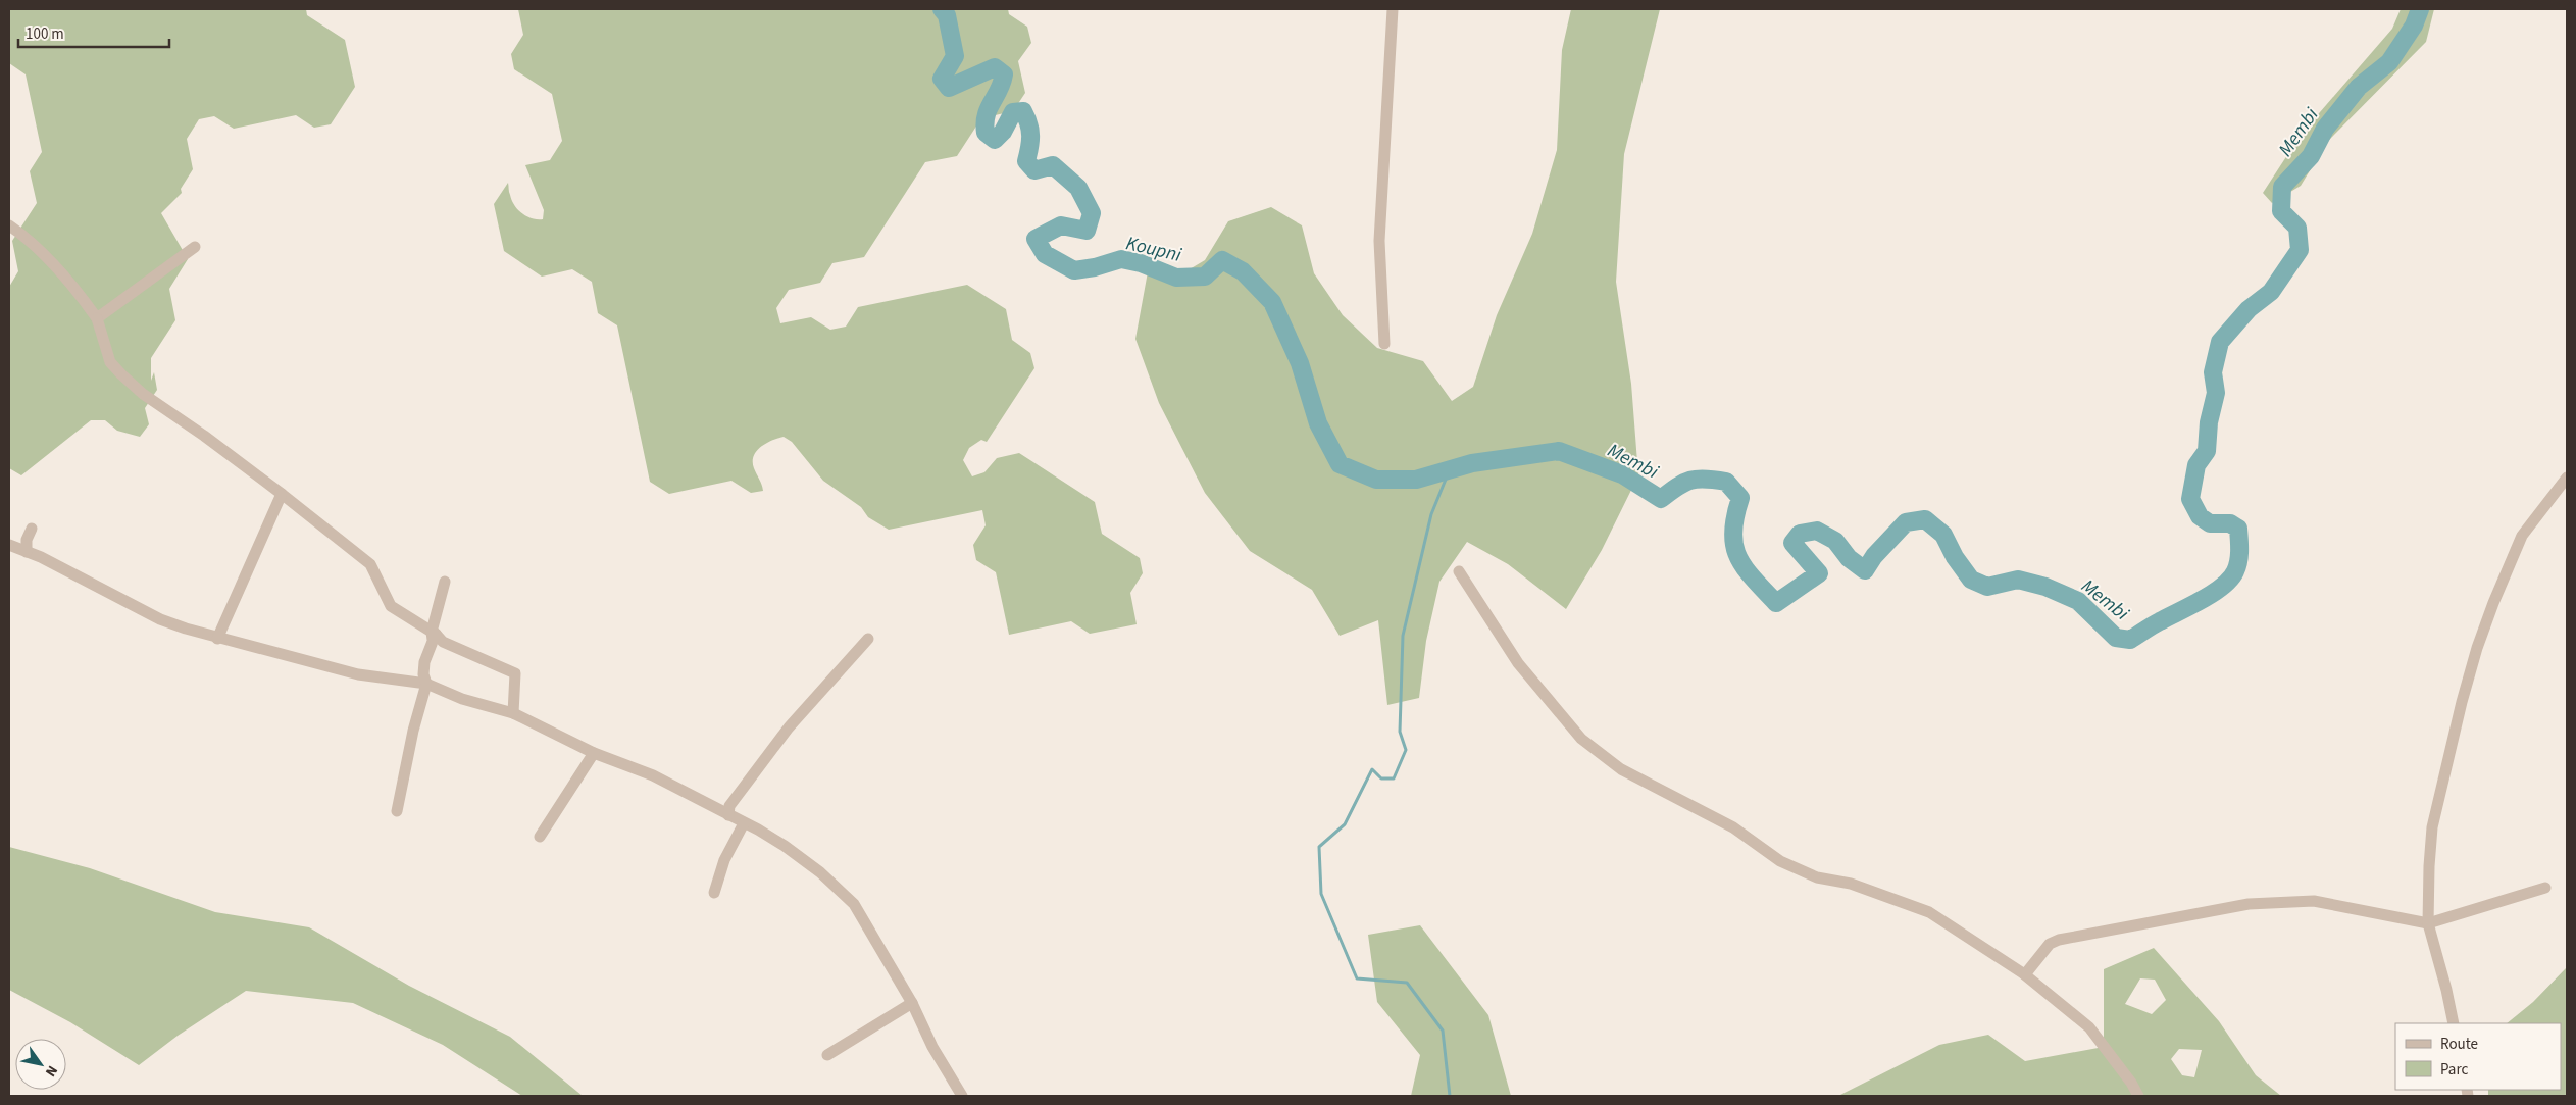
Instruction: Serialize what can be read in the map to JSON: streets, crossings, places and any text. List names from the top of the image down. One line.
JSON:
{"water":["Membi","Koupni"],"legend":["Route","Parc"],"scale_bar":"100 m","north":"bottom right"}
